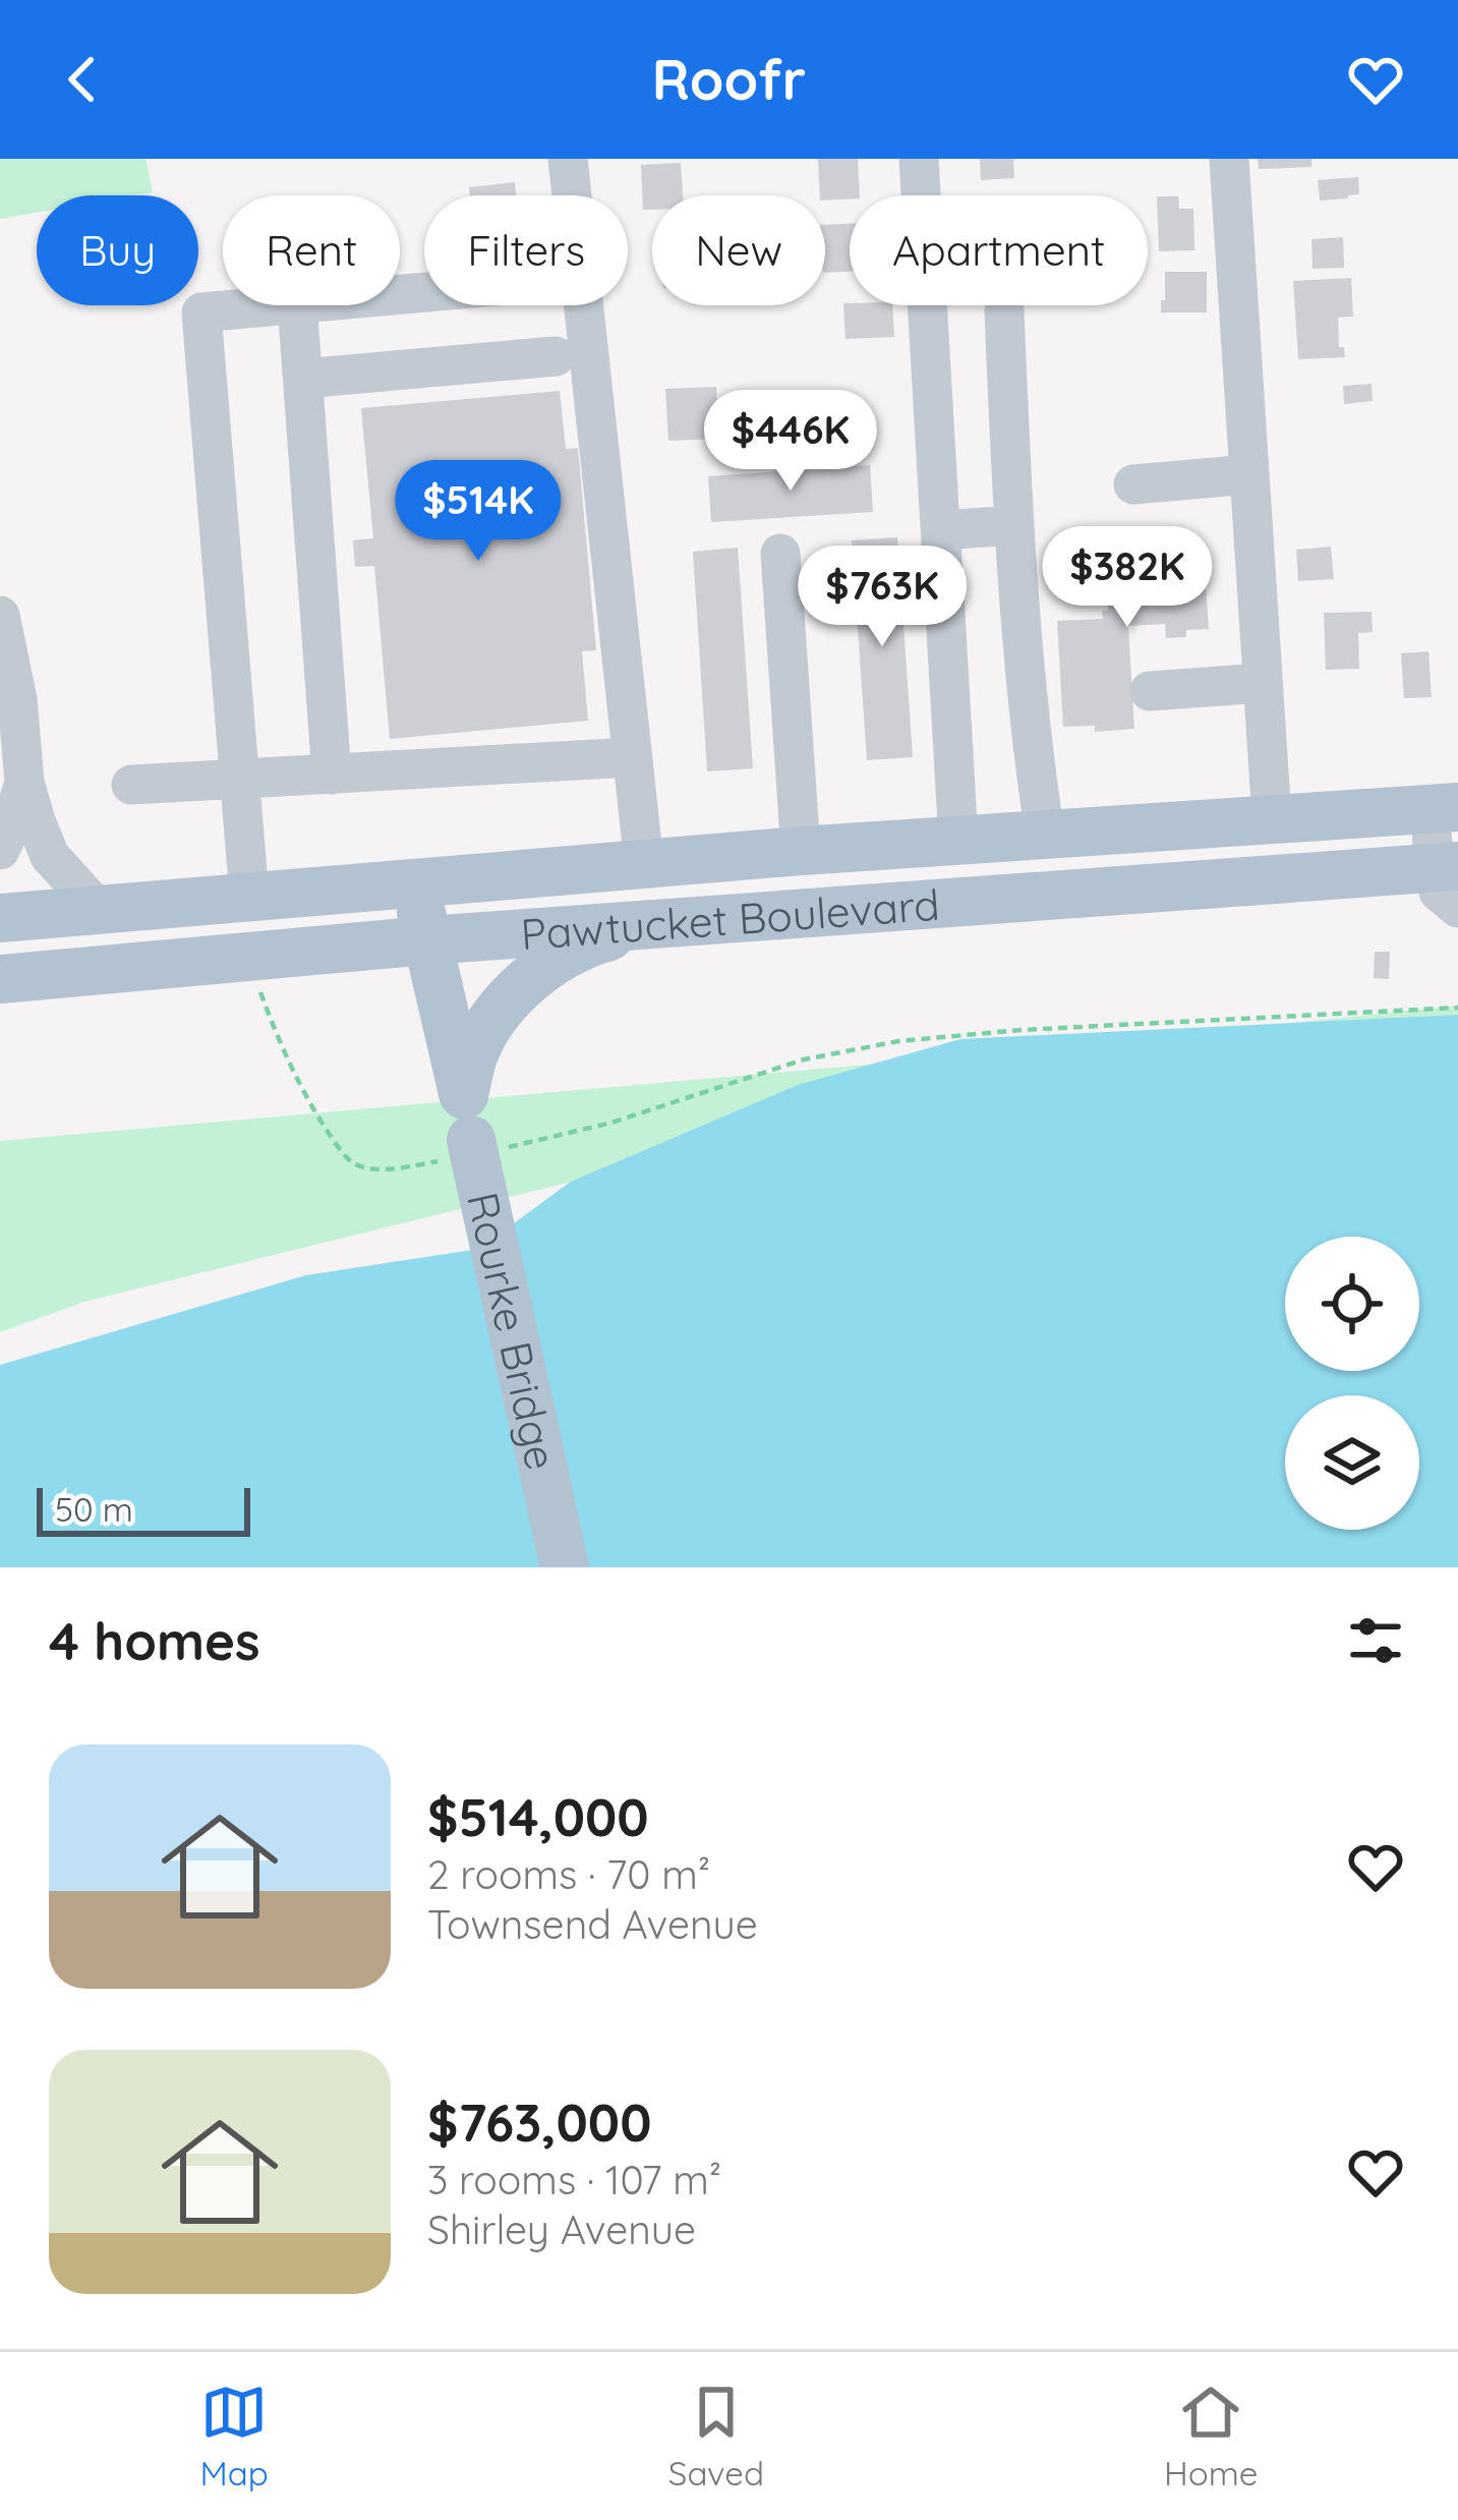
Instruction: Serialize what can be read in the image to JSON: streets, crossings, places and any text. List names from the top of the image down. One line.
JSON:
{"streets":{"main road":["Pawtucket Boulevard","Rourke Bridge"]},"crossings":[["Pawtucket Boulevard","Rourke Bridge"]],"scale_bar":"50 m","page":{"header":"Roofr","chip":["Buy","Rent","Filters","New","Apartment"],"price":["$446K","$514K","$382K","$763K"],"scale":"50 m","heading":"4 homes","list":[{"name":"$514,000","note":"2 rooms · 70 m² · Townsend Avenue"},{"name":"$763,000","note":"3 rooms · 107 m² · Shirley Avenue"}],"tabs":["Map","Saved","Home"]}}
